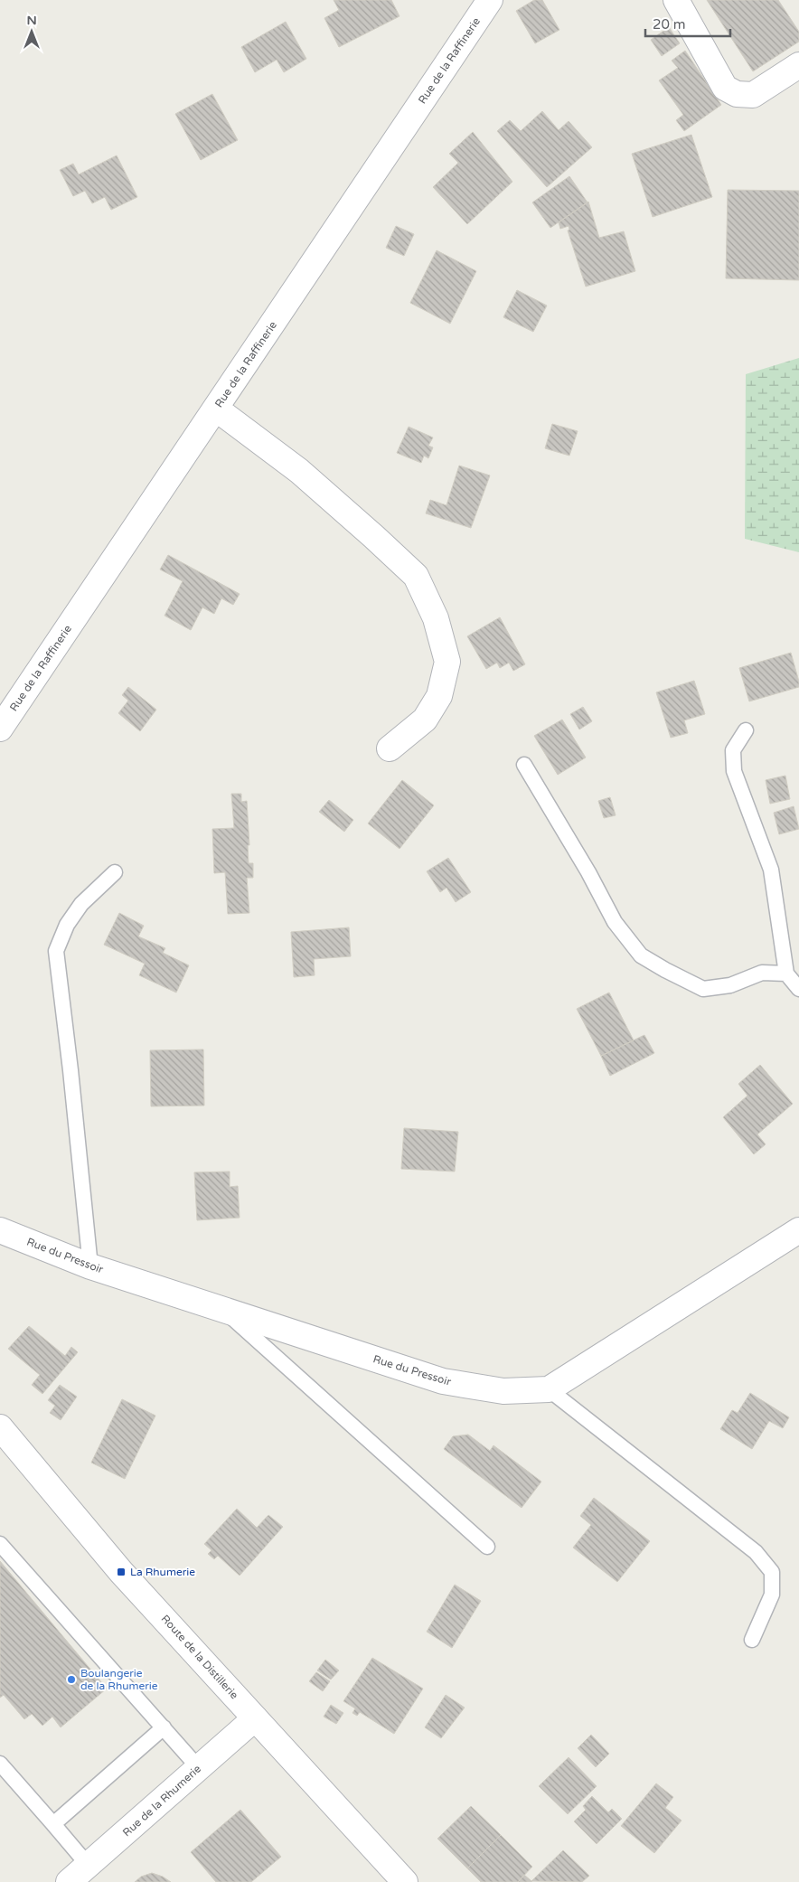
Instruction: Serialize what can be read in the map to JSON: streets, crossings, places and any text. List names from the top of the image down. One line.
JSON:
{"streets":{"street":["Rue de la Raffinerie","Rue du Pressoir","Route de la Distillerie","Rue de la Rhumerie"]},"crossings":[["Route de la Distillerie","Rue de la Rhumerie"]],"places":{"transit":["La Rhumerie"],"other":["Boulangerie de la Rhumerie"]},"scale_bar":"20 m","north":"top"}
